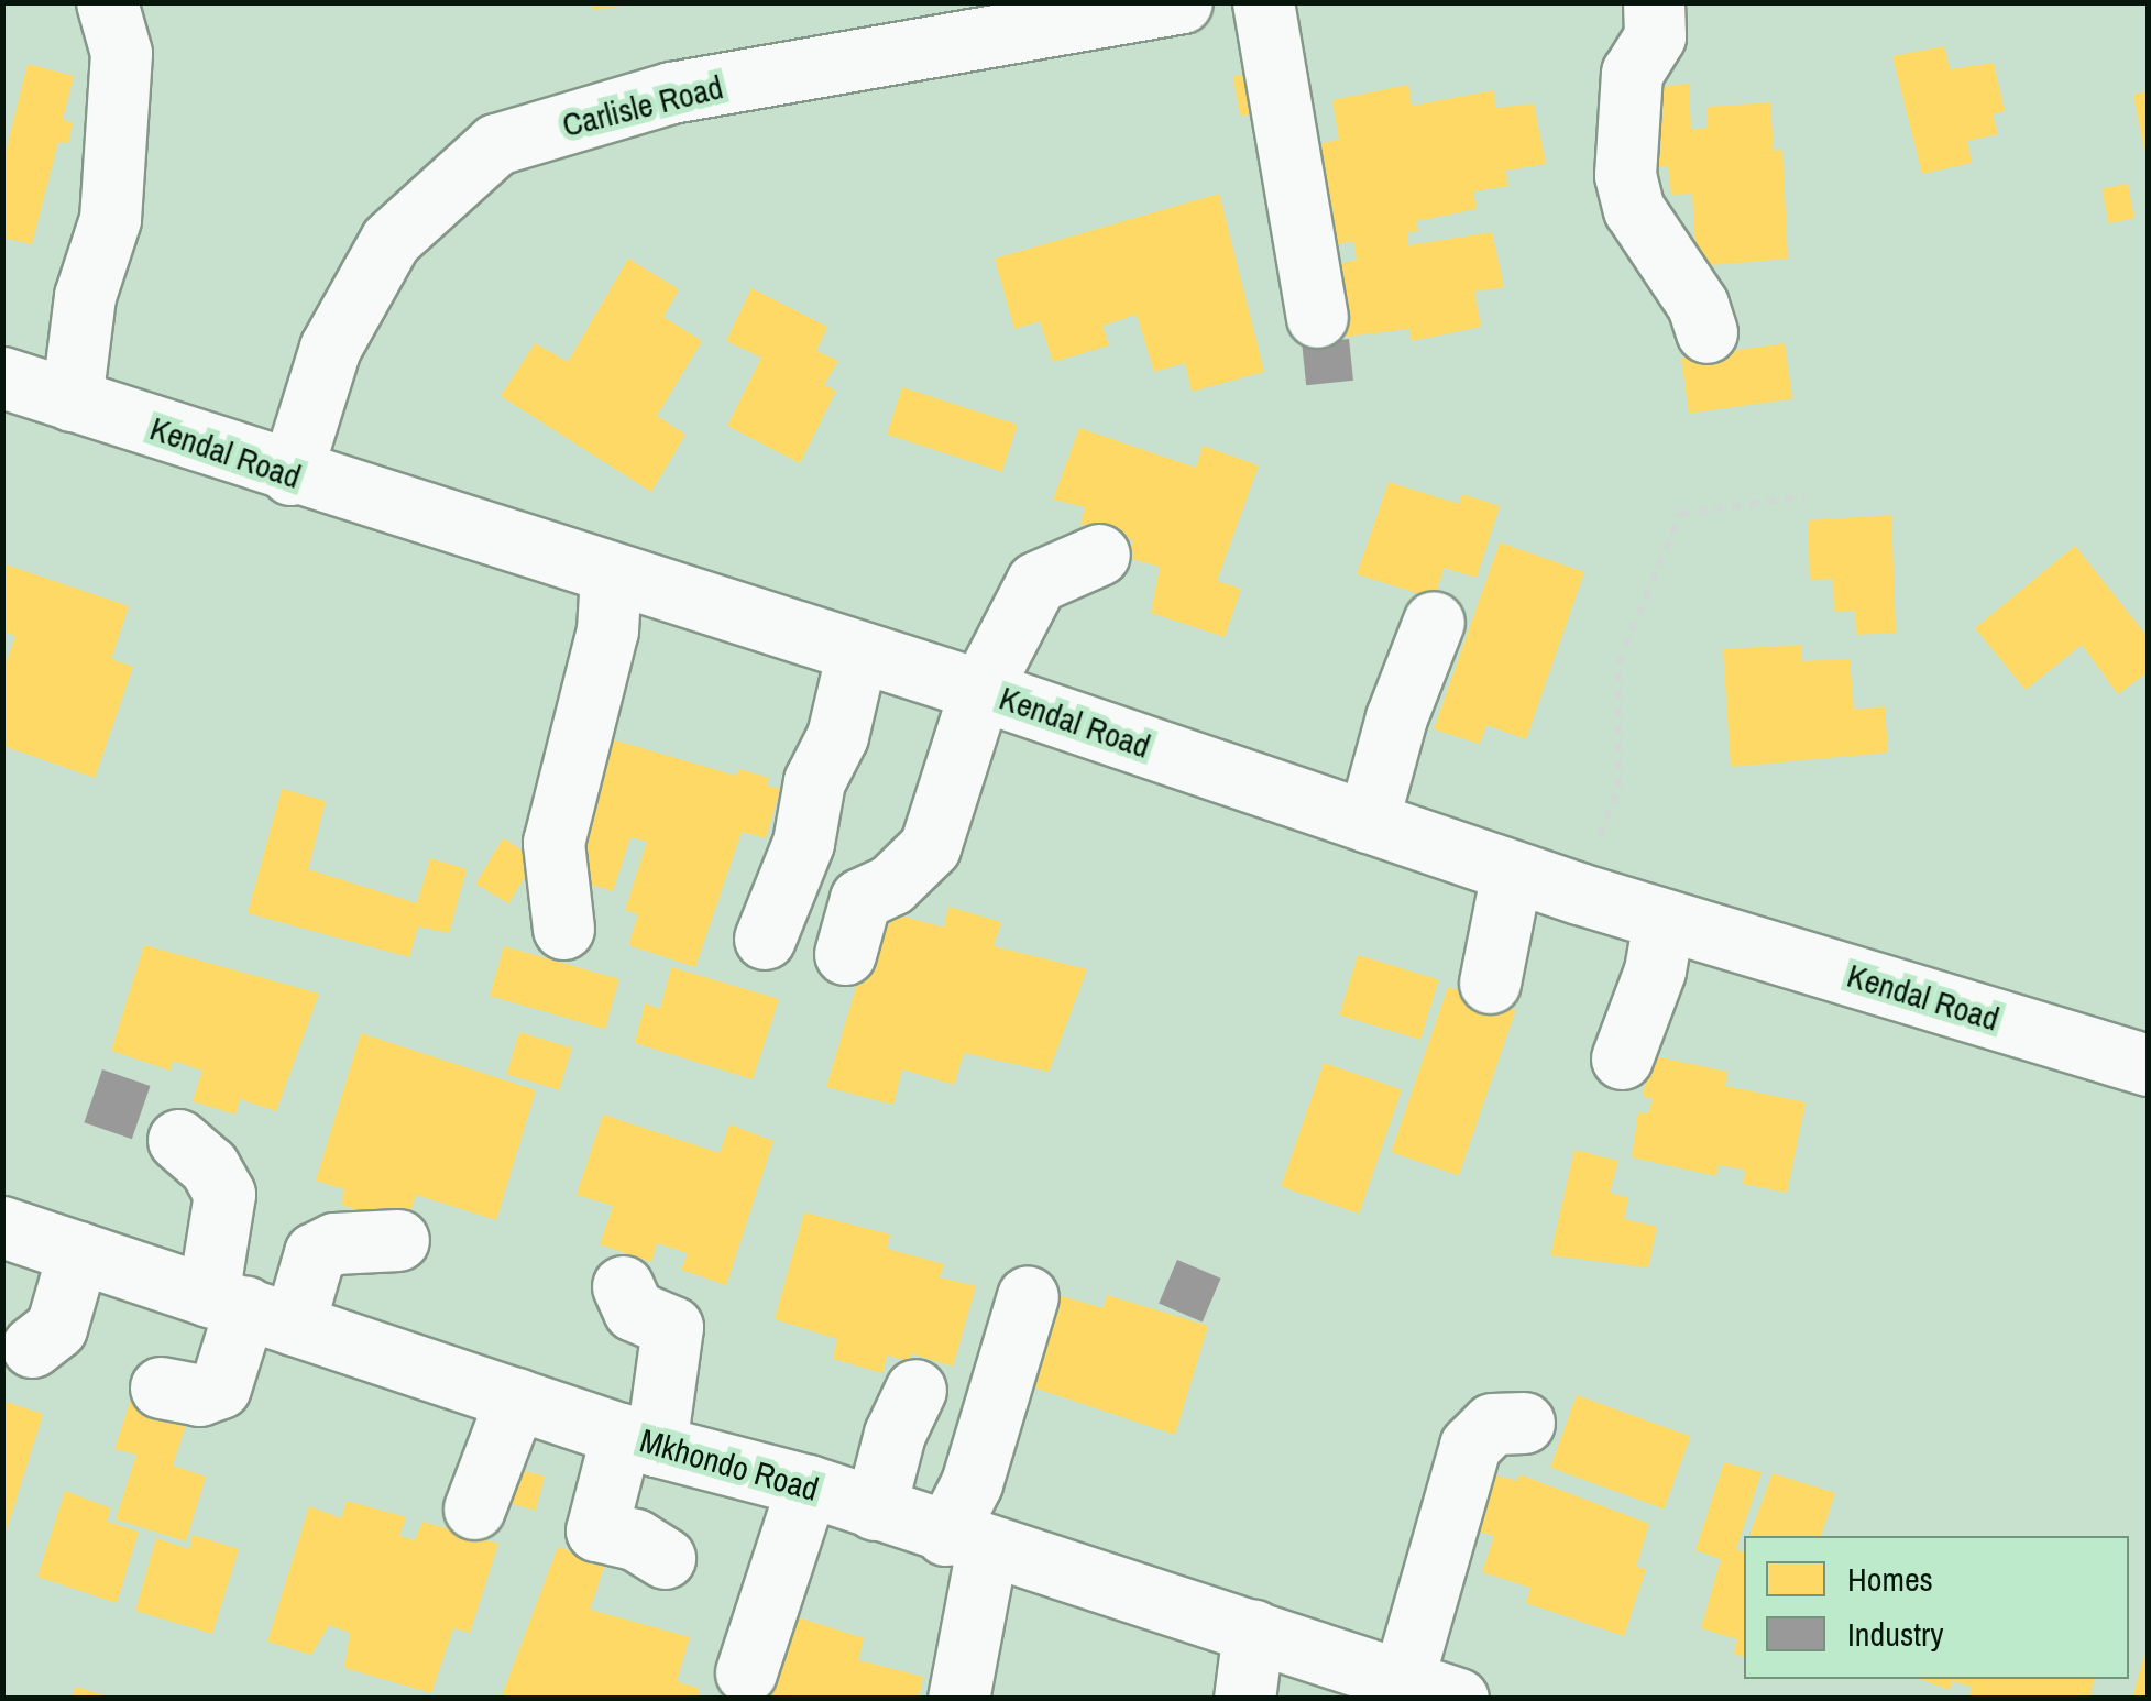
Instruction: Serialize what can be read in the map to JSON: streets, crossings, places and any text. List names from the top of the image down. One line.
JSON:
{"streets":{"street":["Carlisle Road","Kendal Road","Mkhondo Road"]},"crossings":[["Carlisle Road","Kendal Road"]],"legend":["Homes","Industry"]}
